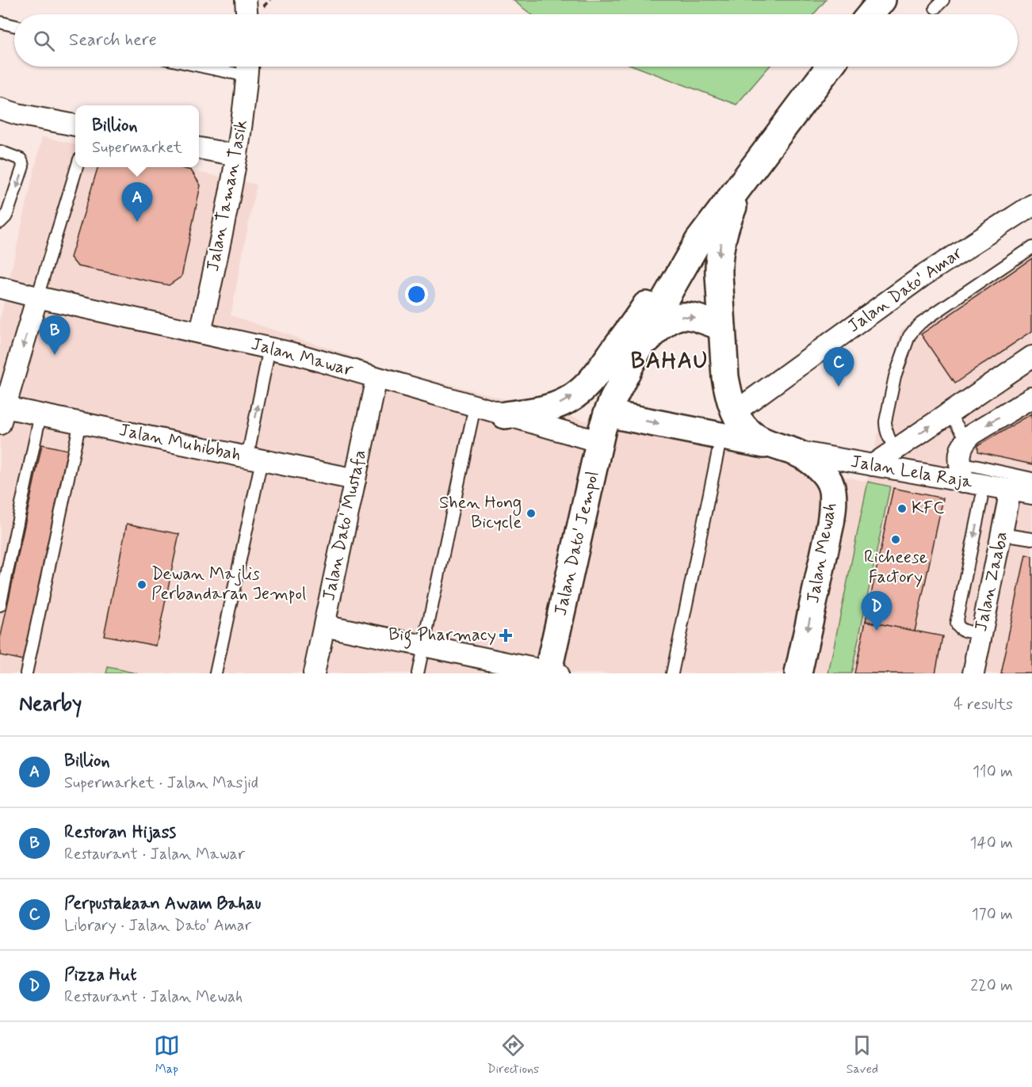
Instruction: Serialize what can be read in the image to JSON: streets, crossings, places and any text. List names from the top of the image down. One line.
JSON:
{"streets":{"main road":["Jalan Dato' Jempol","Jalan Mewah"],"street":["Jalan Taman Tasik","Jalan Dato' Amar","Jalan Mawar","Jalan Muhibbah","Jalan Lela Raja","Jalan Dato' Mustafa","Jalan Zaaba"]},"crossings":[["Jalan Taman Tasik","Jalan Mawar"],["Jalan Mawar","Jalan Dato' Mustafa"],["Jalan Mawar","Jalan Dato' Jempol"],["Jalan Muhibbah","Jalan Dato' Mustafa"],["Jalan Lela Raja","Jalan Mewah"],["Jalan Lela Raja","Jalan Zaaba"]],"one_way":["Jalan Mewah"],"districts":["BAHAU"],"places":{"other":["KFC","Shen Hong Bicycle","Richeese Factory","Dewan Majlis Perbandaran Jempol"],"health":["Big Pharmacy"]},"page":{"search":"Search here","popup":["Billion","Supermarket"],"pins":["A","B","C","D"],"heading":["Nearby","4 results"],"list":[{"mark":"A","name":"Billion","note":"Supermarket · Jalan Masjid","value":"110 m"},{"mark":"B","name":"Restoran Hijass","note":"Restaurant · Jalan Mawar","value":"140 m"},{"mark":"C","name":"Perpustakaan Awam Bahau","note":"Library · Jalan Dato' Amar","value":"170 m"},{"mark":"D","name":"Pizza Hut","note":"Restaurant · Jalan Mewah","value":"220 m"}],"nav":["Map","Directions","Saved"]}}
